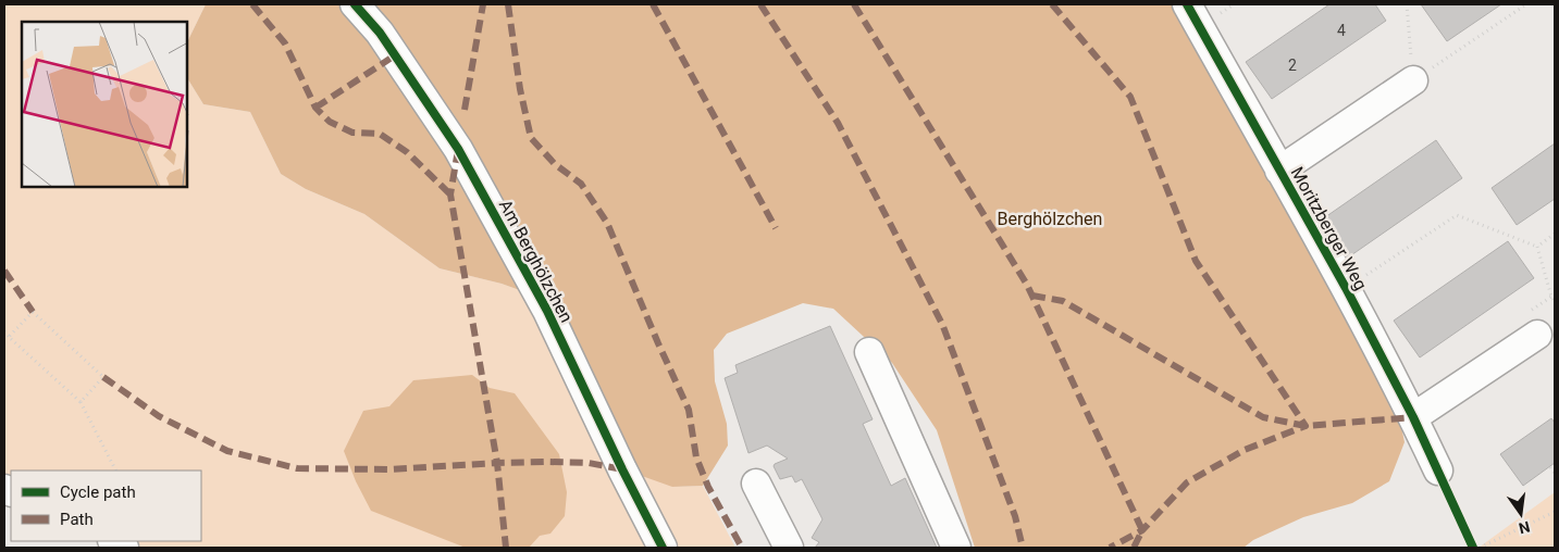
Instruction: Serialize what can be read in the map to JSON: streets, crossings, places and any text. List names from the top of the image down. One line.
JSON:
{"streets":{"street":["Moritzberger Weg","Am Berghölzchen"]},"parks":["Berghölzchen"],"house_numbers":["4","2"],"legend":["Cycle path","Path"],"north":"bottom"}
